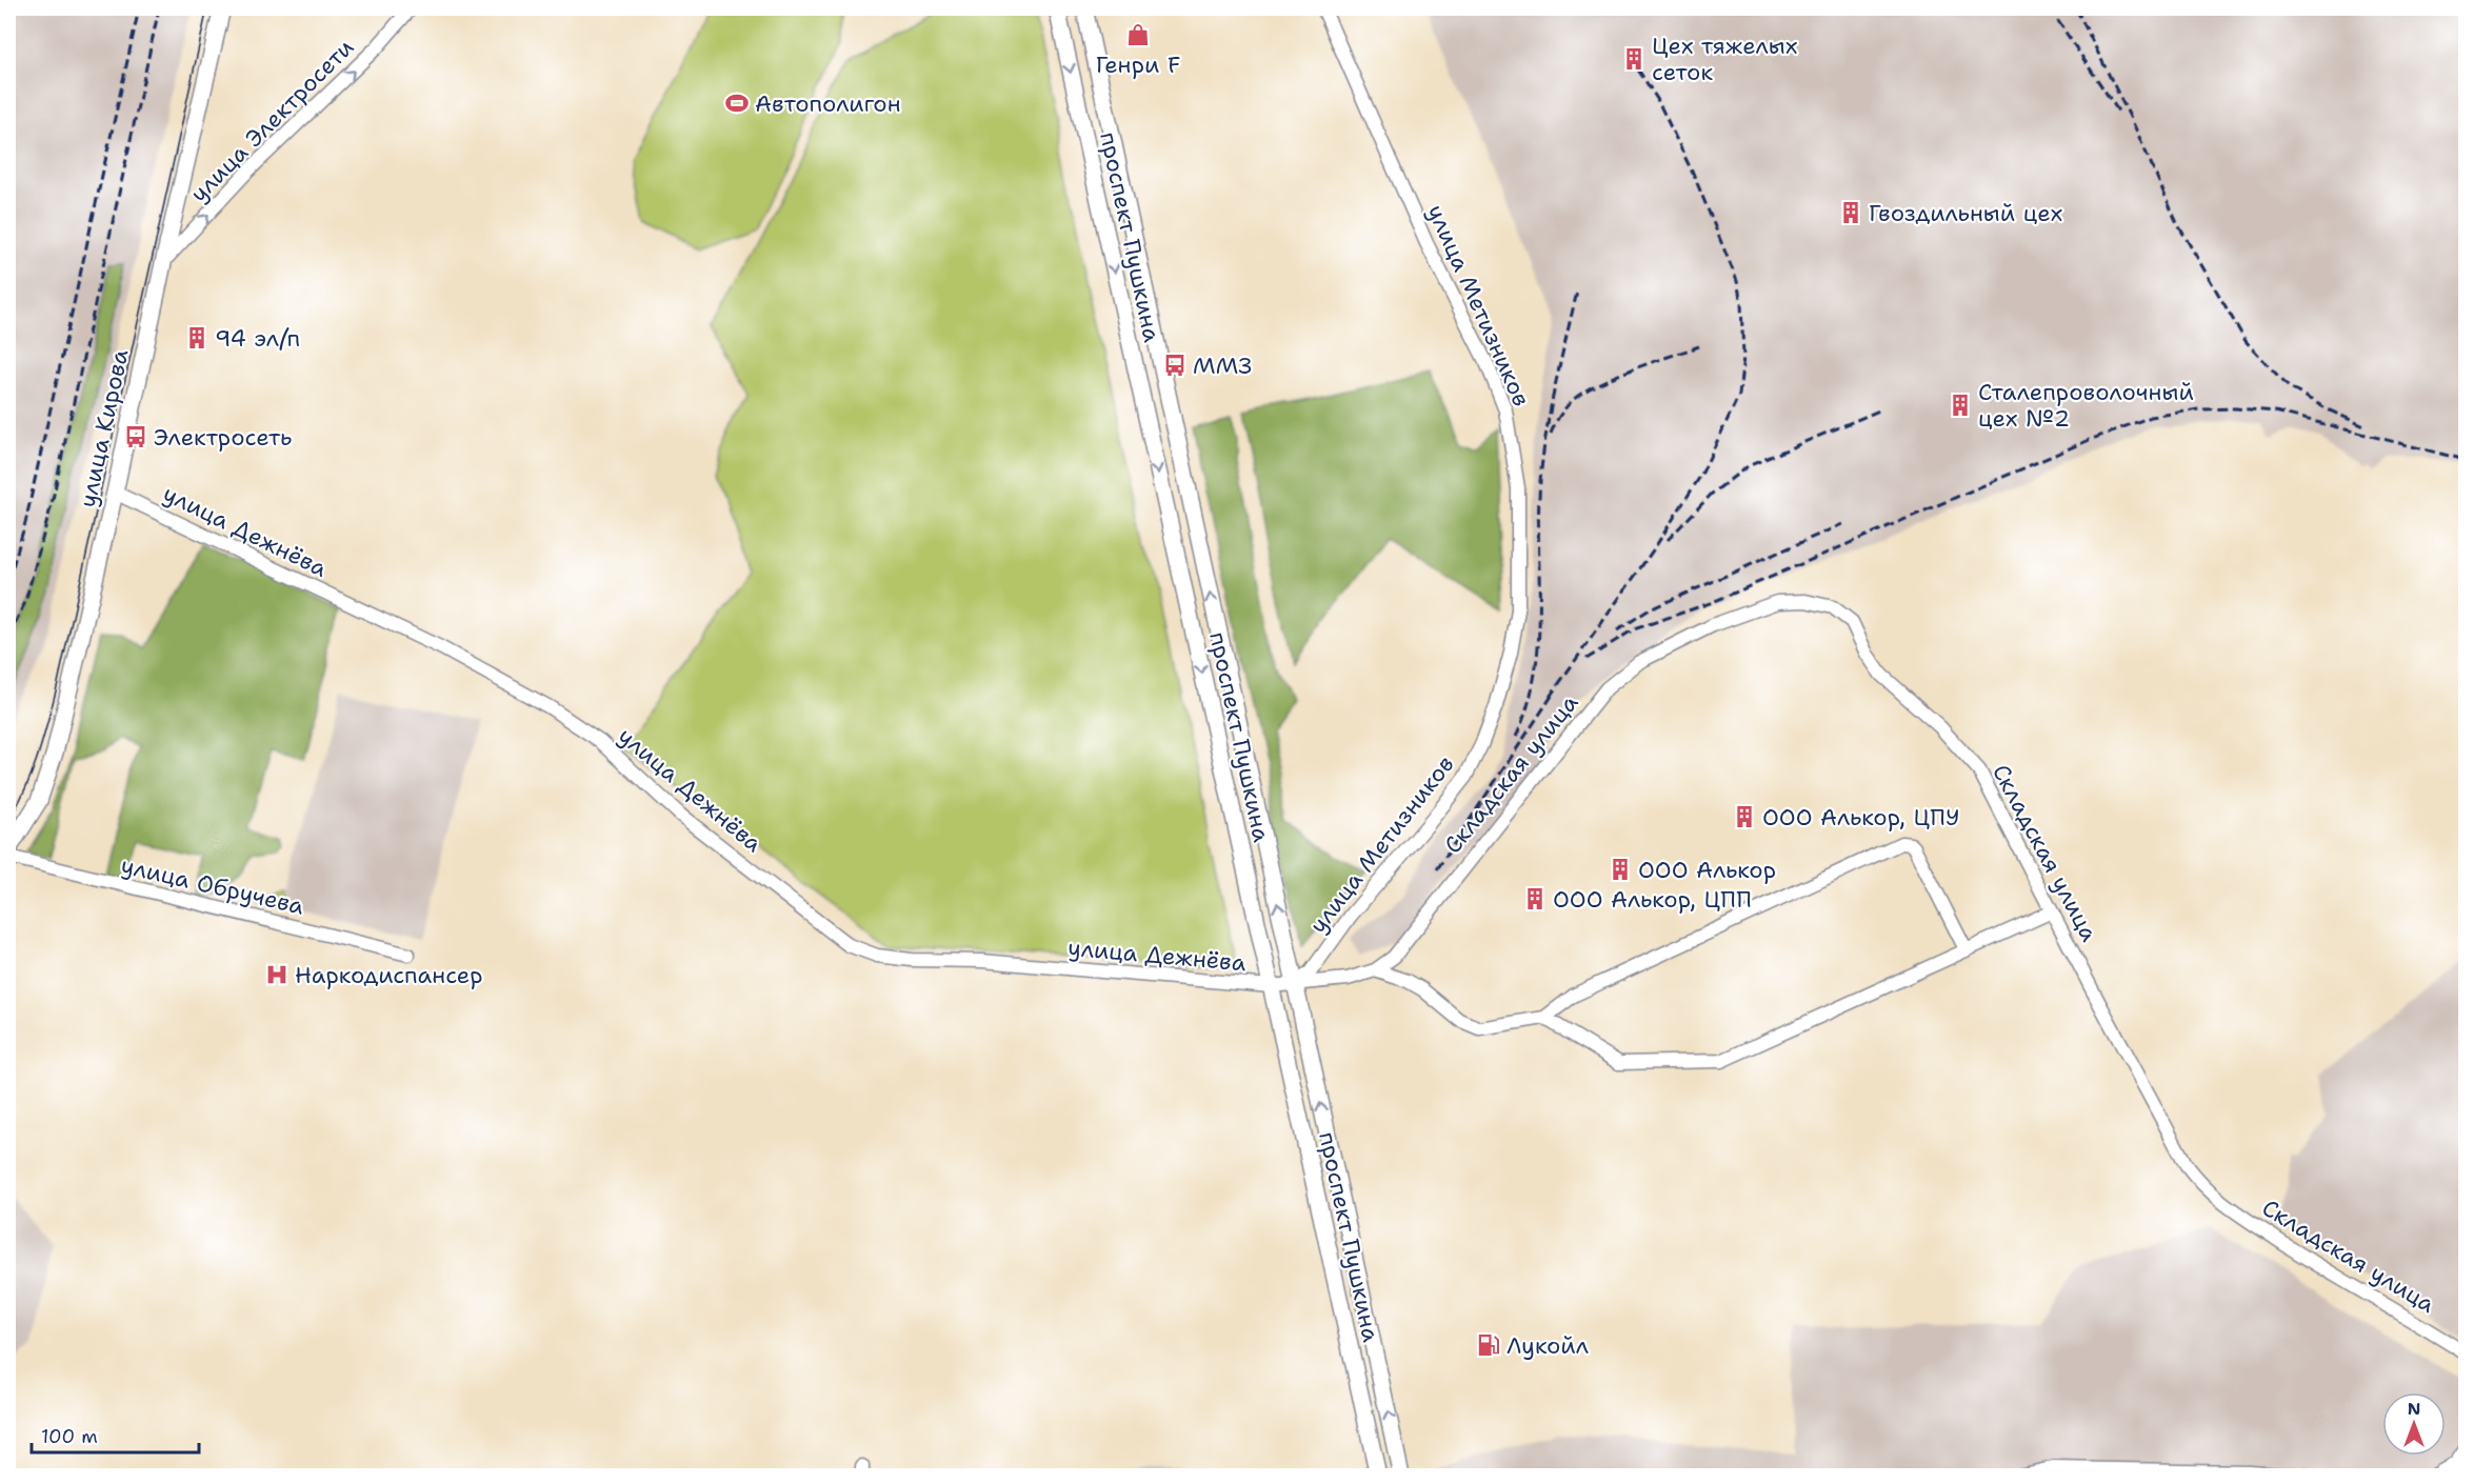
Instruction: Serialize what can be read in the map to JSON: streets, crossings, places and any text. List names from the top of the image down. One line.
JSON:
{"streets":{"main road":["проспект Пушкина","улица Кирова"],"street":["улица Электросети","улица Метизников","улица Дежнёва","Складская улица","улица Обручева"]},"crossings":[["улица Электросети","улица Кирова"],["проспект Пушкина","улица Метизников"],["проспект Пушкина","улица Дежнёва"],["проспект Пушкина","Складская улица"],["улица Метизников","улица Дежнёва"],["улица Метизников","Складская улица"],["улица Кирова","улица Дежнёва"],["улица Дежнёва","Складская улица"]],"one_way":["улица Электросети"],"places":{"shop":["Генри F"],"building":["Цех тяжелых сеток","Гвоздильный цех","94 эл/п","Сталепроволочный цех №2","ООО Алькор, ЦПУ","ООО Алькор","ООО Алькор, ЦПП"],"sports":["Автополигон"],"bus stop":["ММЗ","Электросеть"],"hospital":["Наркодиспансер"],"fuel station":["Лукойл"]},"scale_bar":"100 m","north":"top"}
